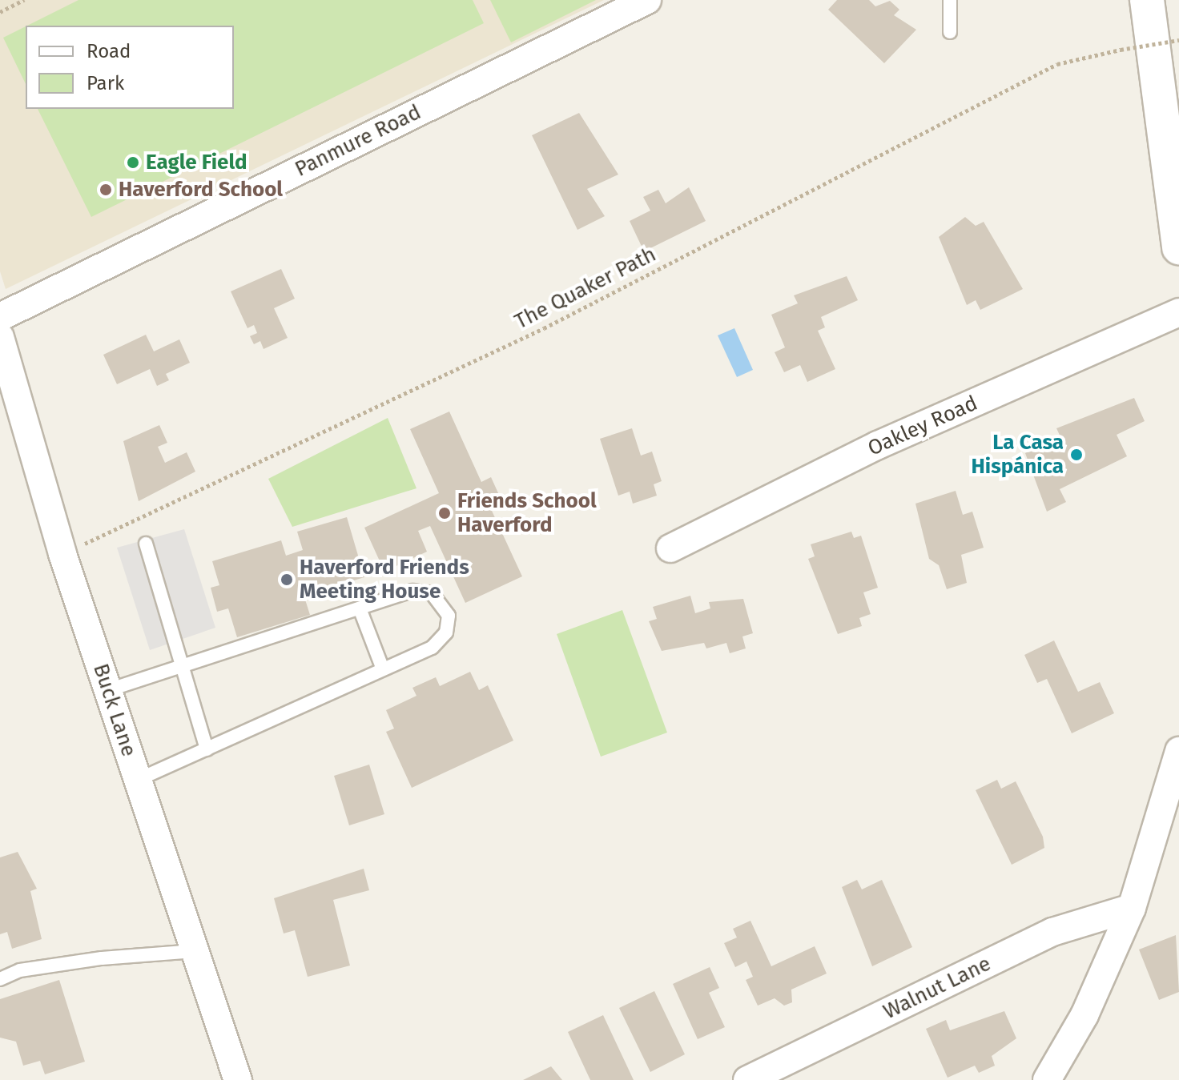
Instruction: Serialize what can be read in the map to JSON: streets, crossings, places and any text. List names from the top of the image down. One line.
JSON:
{"streets":{"street":["Panmure Road","Oakley Road","Buck Lane","Walnut Lane"],"path":["The Quaker Path"]},"crossings":[["The Quaker Path","Buck Lane"]],"places":["Eagle Field","Haverford School","La Casa Hispánica","Friends School Haverford","Haverford Friends Meeting House"],"legend":["Road","Park"]}
